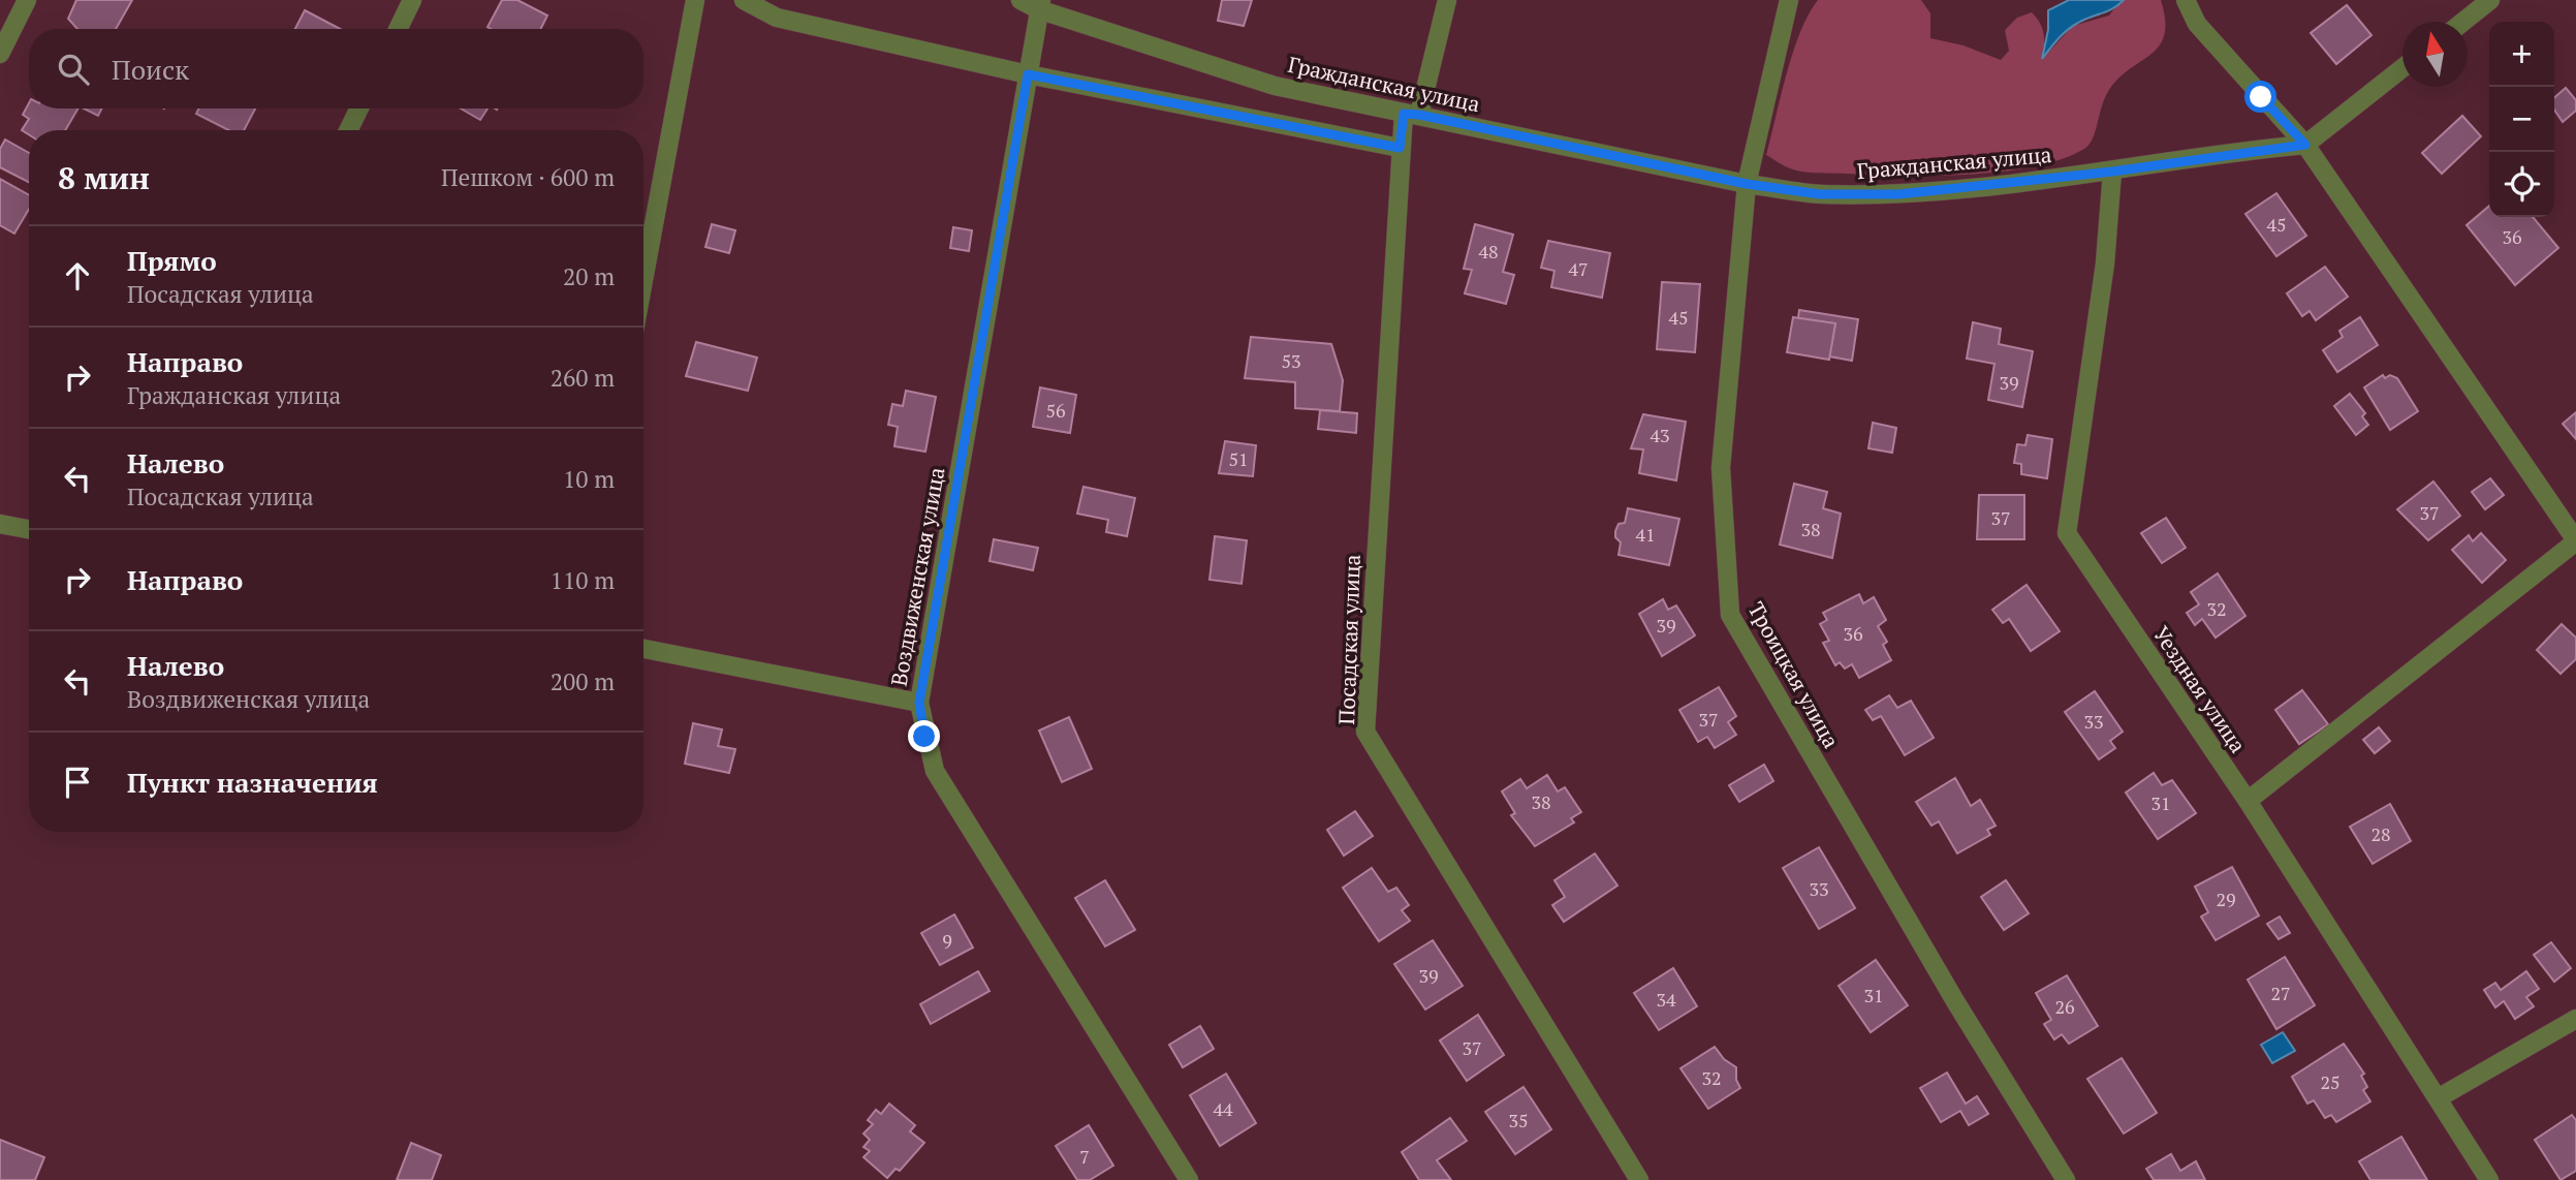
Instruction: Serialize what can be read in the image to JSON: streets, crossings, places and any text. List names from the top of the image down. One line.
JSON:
{"streets":{"street":["Гражданская улица","Воздвиженская улица","Посадская улица","Троицкая улица","Уездная улица"]},"crossings":[["Гражданская улица","Воздвиженская улица"],["Гражданская улица","Посадская улица"],["Гражданская улица","Троицкая улица"],["Гражданская улица","Уездная улица"]],"house_numbers":["45","36","48","47","45","53","39","56","43","51","37","37","38","41","32","39","36","37","33","38","31","28","33","29","9","39","27","31","34","26","37","32","25","44","35","7"],"north":"top","page":{"map_buttons":["+","−"],"search":"Поиск","heading":["8 мин","Пешком · 600 m"],"list":[["Прямо","Посадская улица","20 m"],["Направо","Гражданская улица","260 m"],["Налево","Посадская улица","10 m"],["Направо","110 m"],["Налево","Воздвиженская улица","200 m"],"Пункт назначения"]}}
